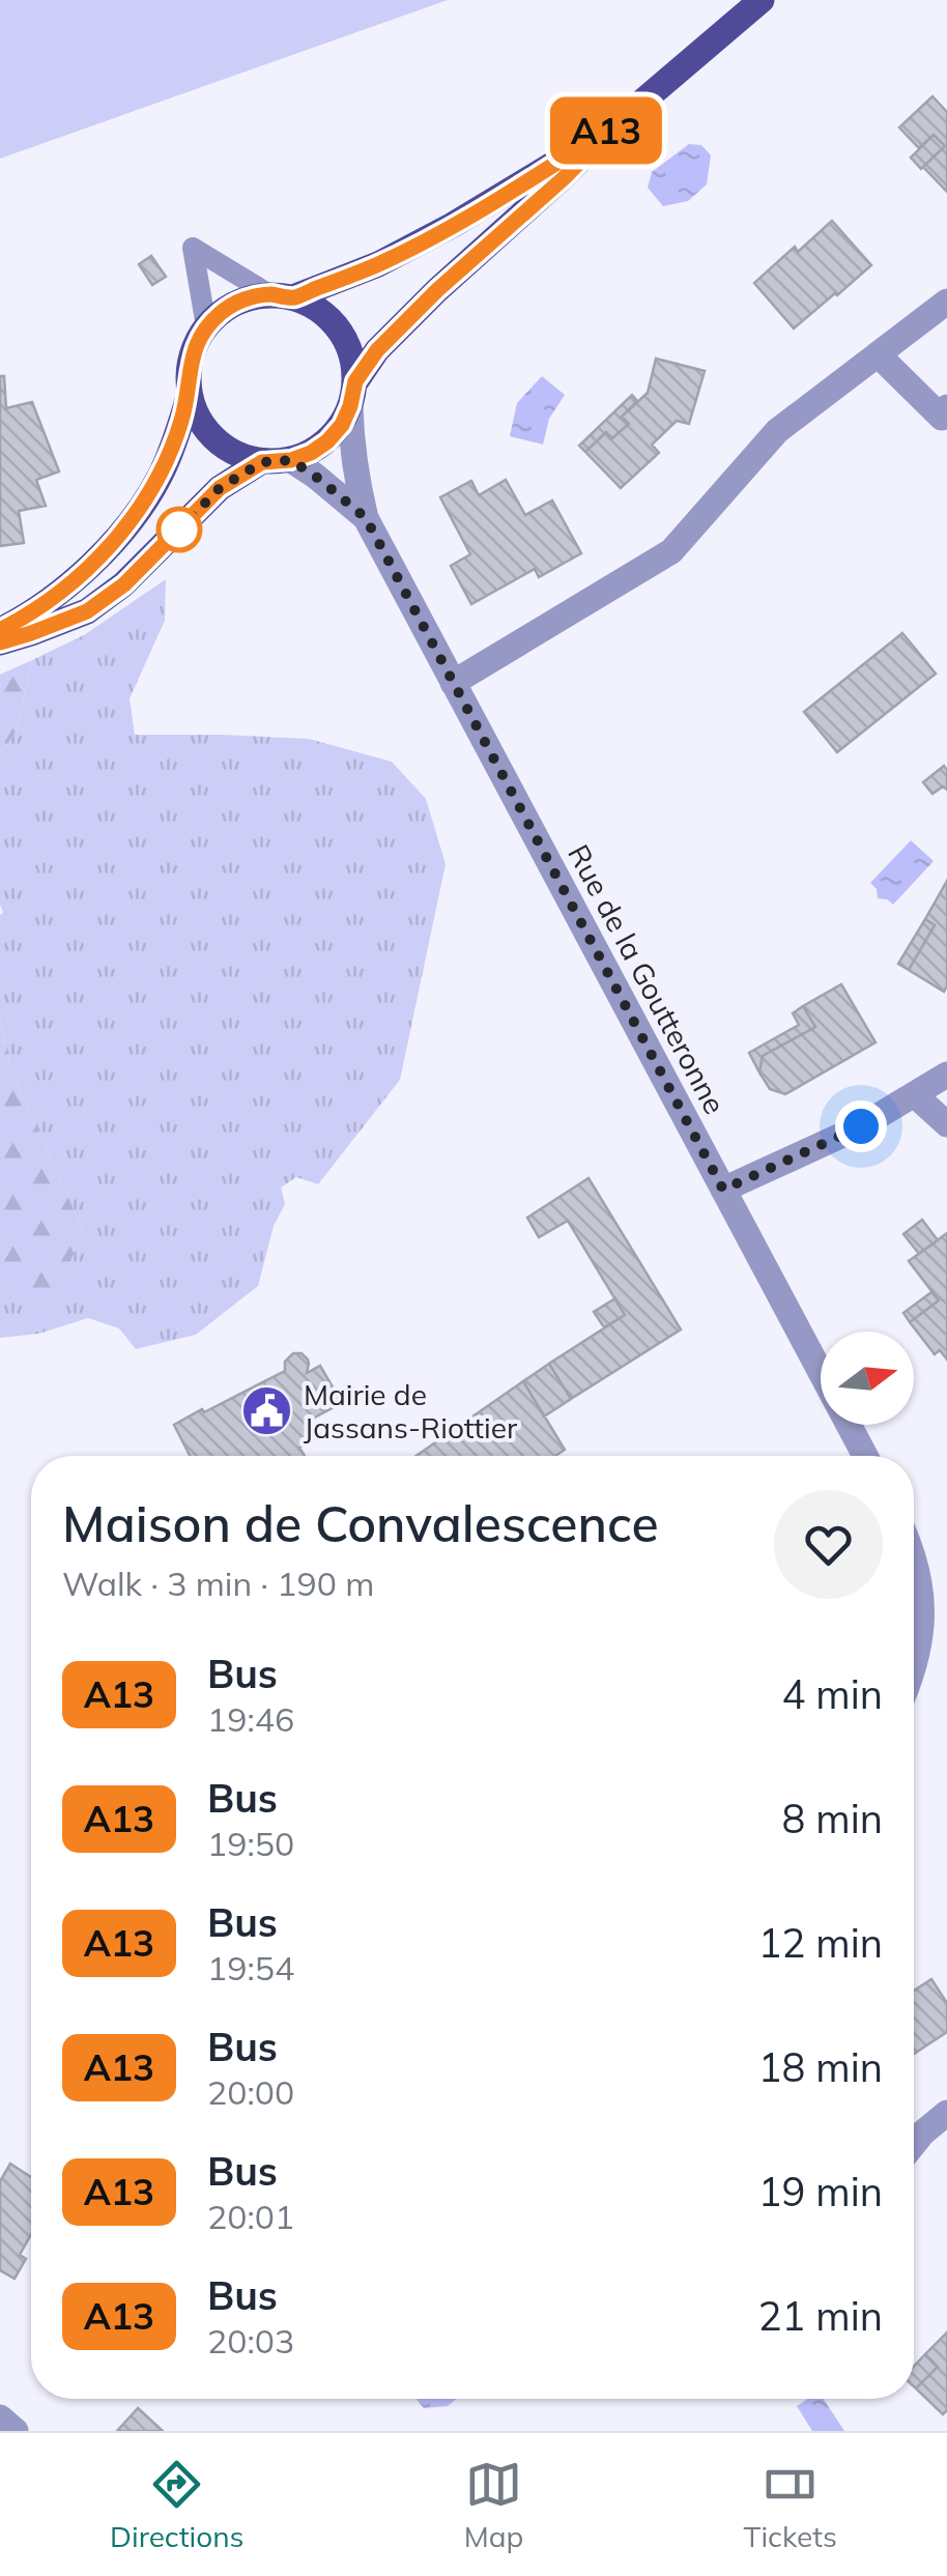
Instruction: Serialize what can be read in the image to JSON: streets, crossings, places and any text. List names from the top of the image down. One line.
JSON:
{"streets":{"street":["Rue de la Goutteronne"]},"places":{"public building":["Mairie de Jassans-Riottier"]},"lines":["bus line A13"],"north":"right","page":{"on_map":"A13","heading":["Maison de Convalescence","Walk · 3 min · 190 m"],"list":[{"mark":"A13","name":"Bus","note":"19:46","value":"4 min"},{"mark":"A13","name":"Bus","note":"19:50","value":"8 min"},{"mark":"A13","name":"Bus","note":"19:54","value":"12 min"},{"mark":"A13","name":"Bus","note":"20:00","value":"18 min"},{"mark":"A13","name":"Bus","note":"20:01","value":"19 min"},{"mark":"A13","name":"Bus","note":"20:03","value":"21 min"}],"tabs":["Directions","Map","Tickets"]}}
